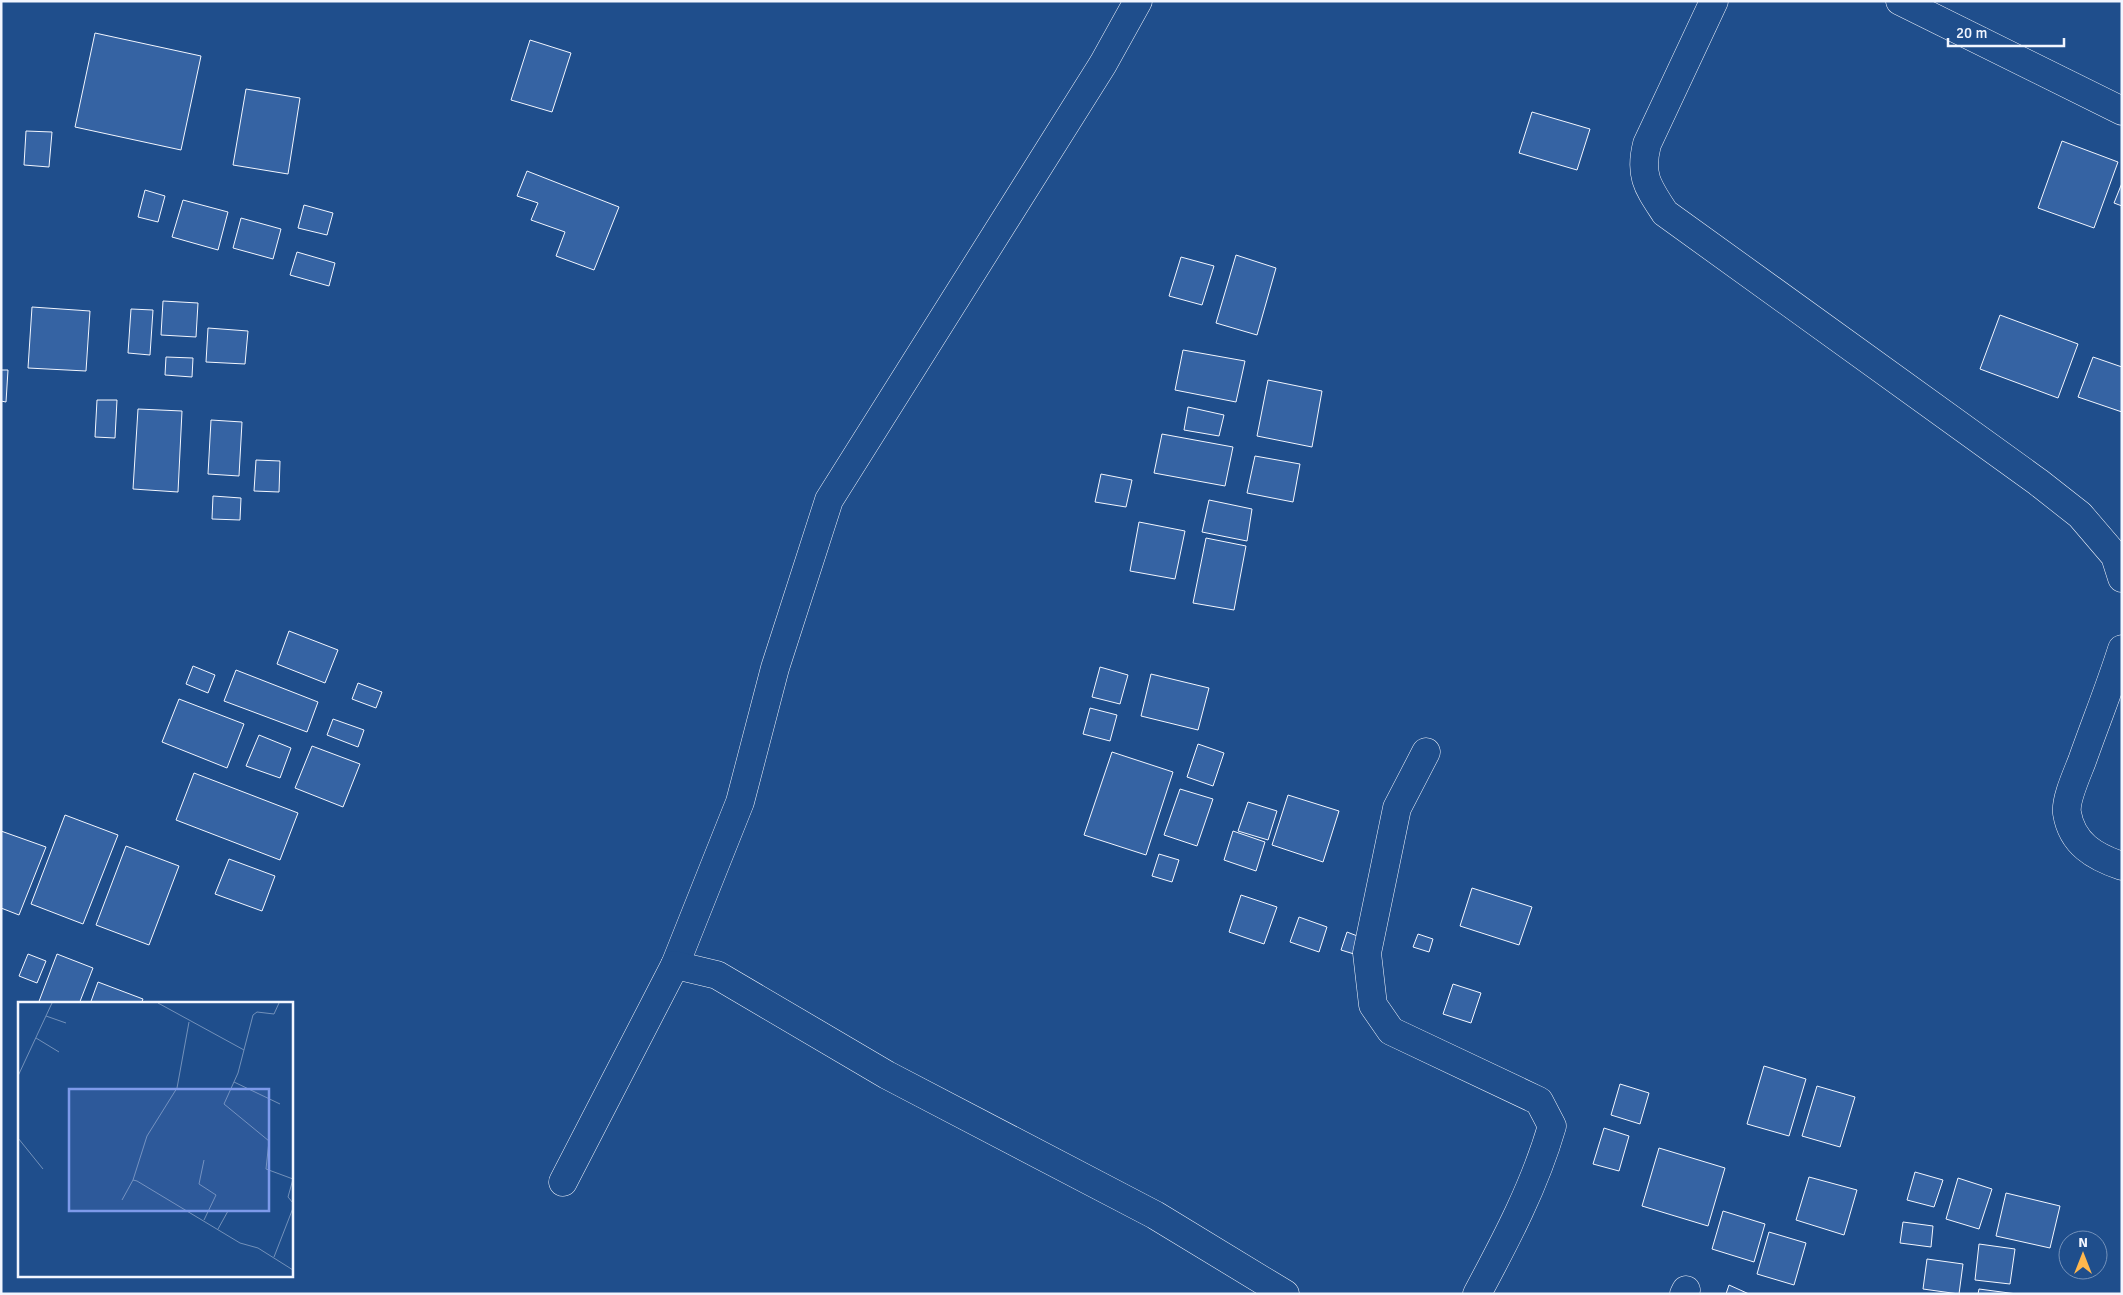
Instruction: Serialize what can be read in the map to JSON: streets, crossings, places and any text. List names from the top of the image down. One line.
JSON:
{"scale_bar":"20 m","north":"top"}
